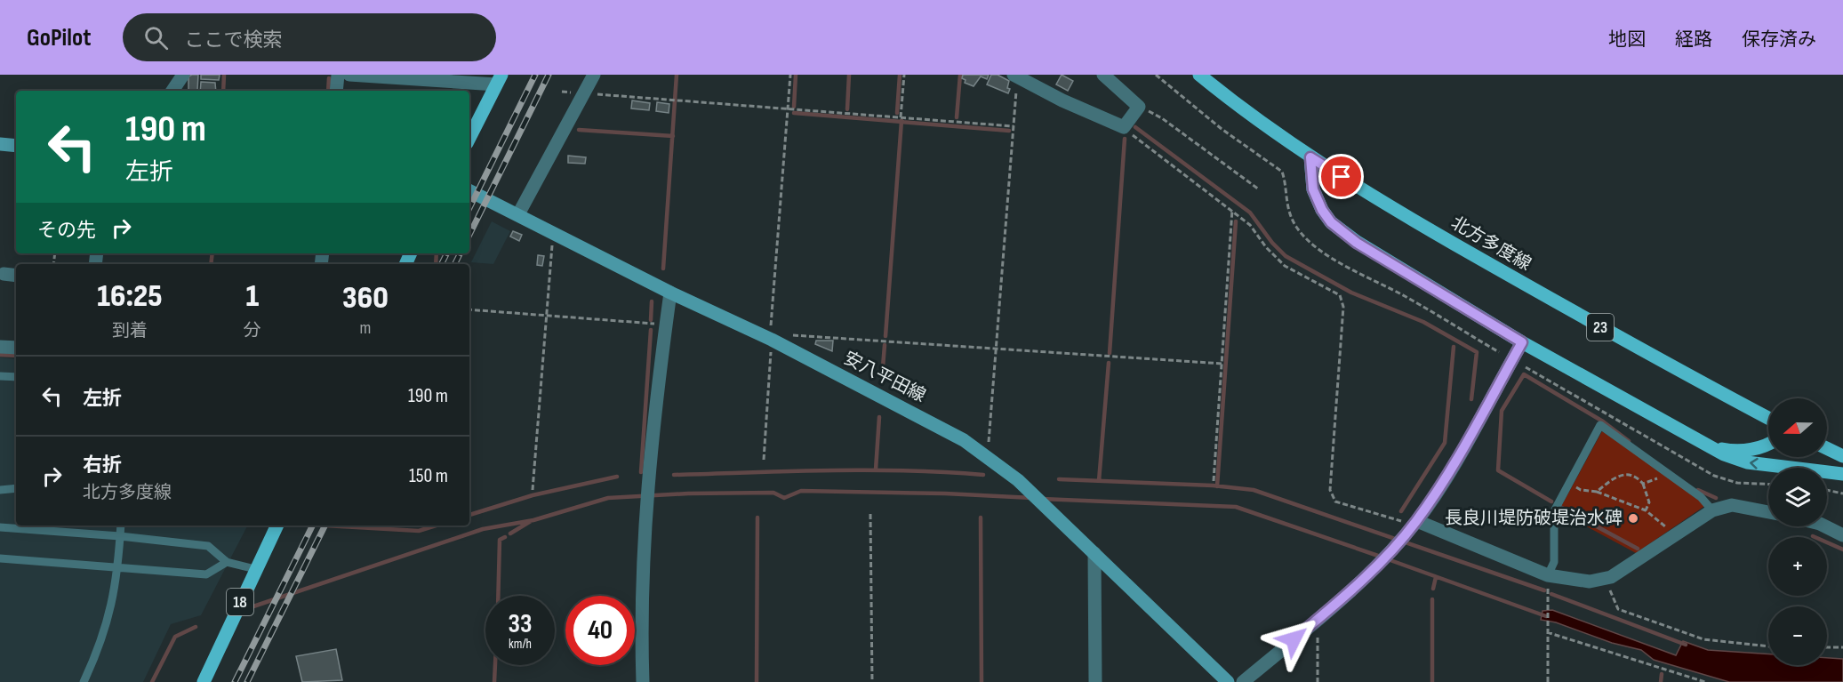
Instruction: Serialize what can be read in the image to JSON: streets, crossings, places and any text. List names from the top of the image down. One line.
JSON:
{"streets":{"main road":["北方多度線","23","安八平田線","18"]},"places":["長良川堤防破堤治水碑"],"north":"left","page":{"header":"GoPilot","search":"ここで検索","nav":["地図","経路","保存済み"],"turn":["190 m","左折"],"then":"その先","eta":["16:25","到着","1","分","360","m"],"list":[{"name":"左折","value":"190 m"},{"name":"右折","note":"北方多度線","value":"150 m"}],"map_buttons":["+","−"],"speed":"33 km/h","limit":"40"}}
